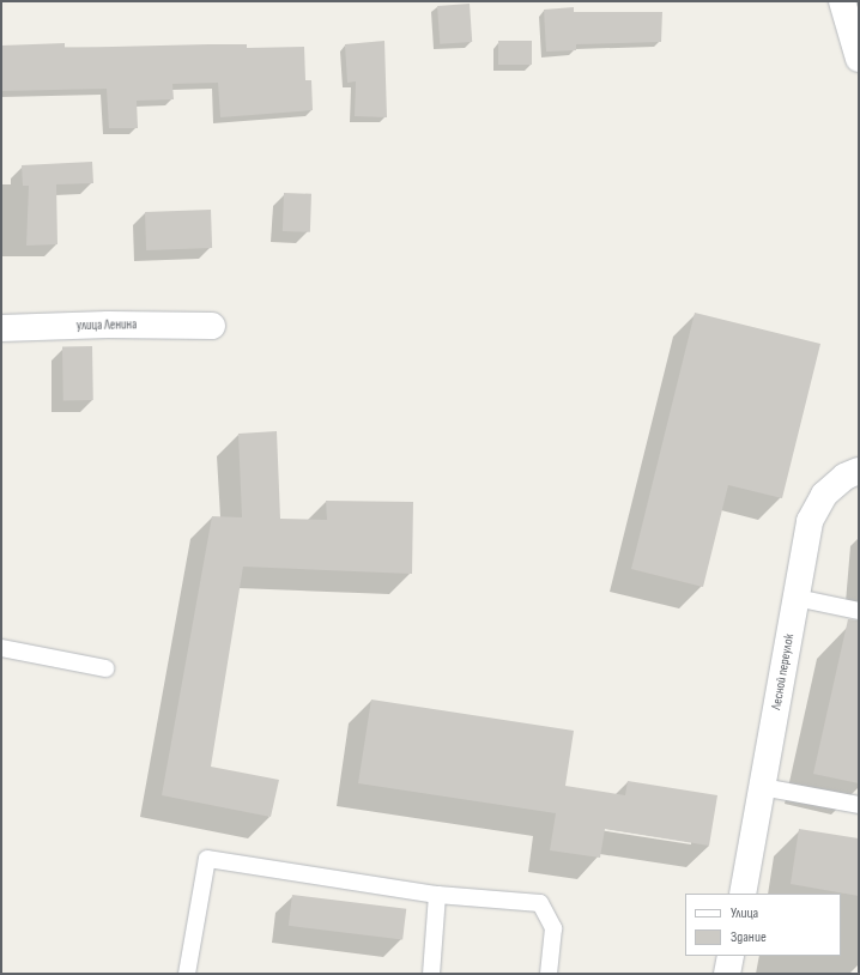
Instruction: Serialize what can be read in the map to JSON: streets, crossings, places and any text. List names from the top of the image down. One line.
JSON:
{"streets":{"street":["улица Ленина","Лесной переулок"]},"legend":["Улица","Здание"]}
